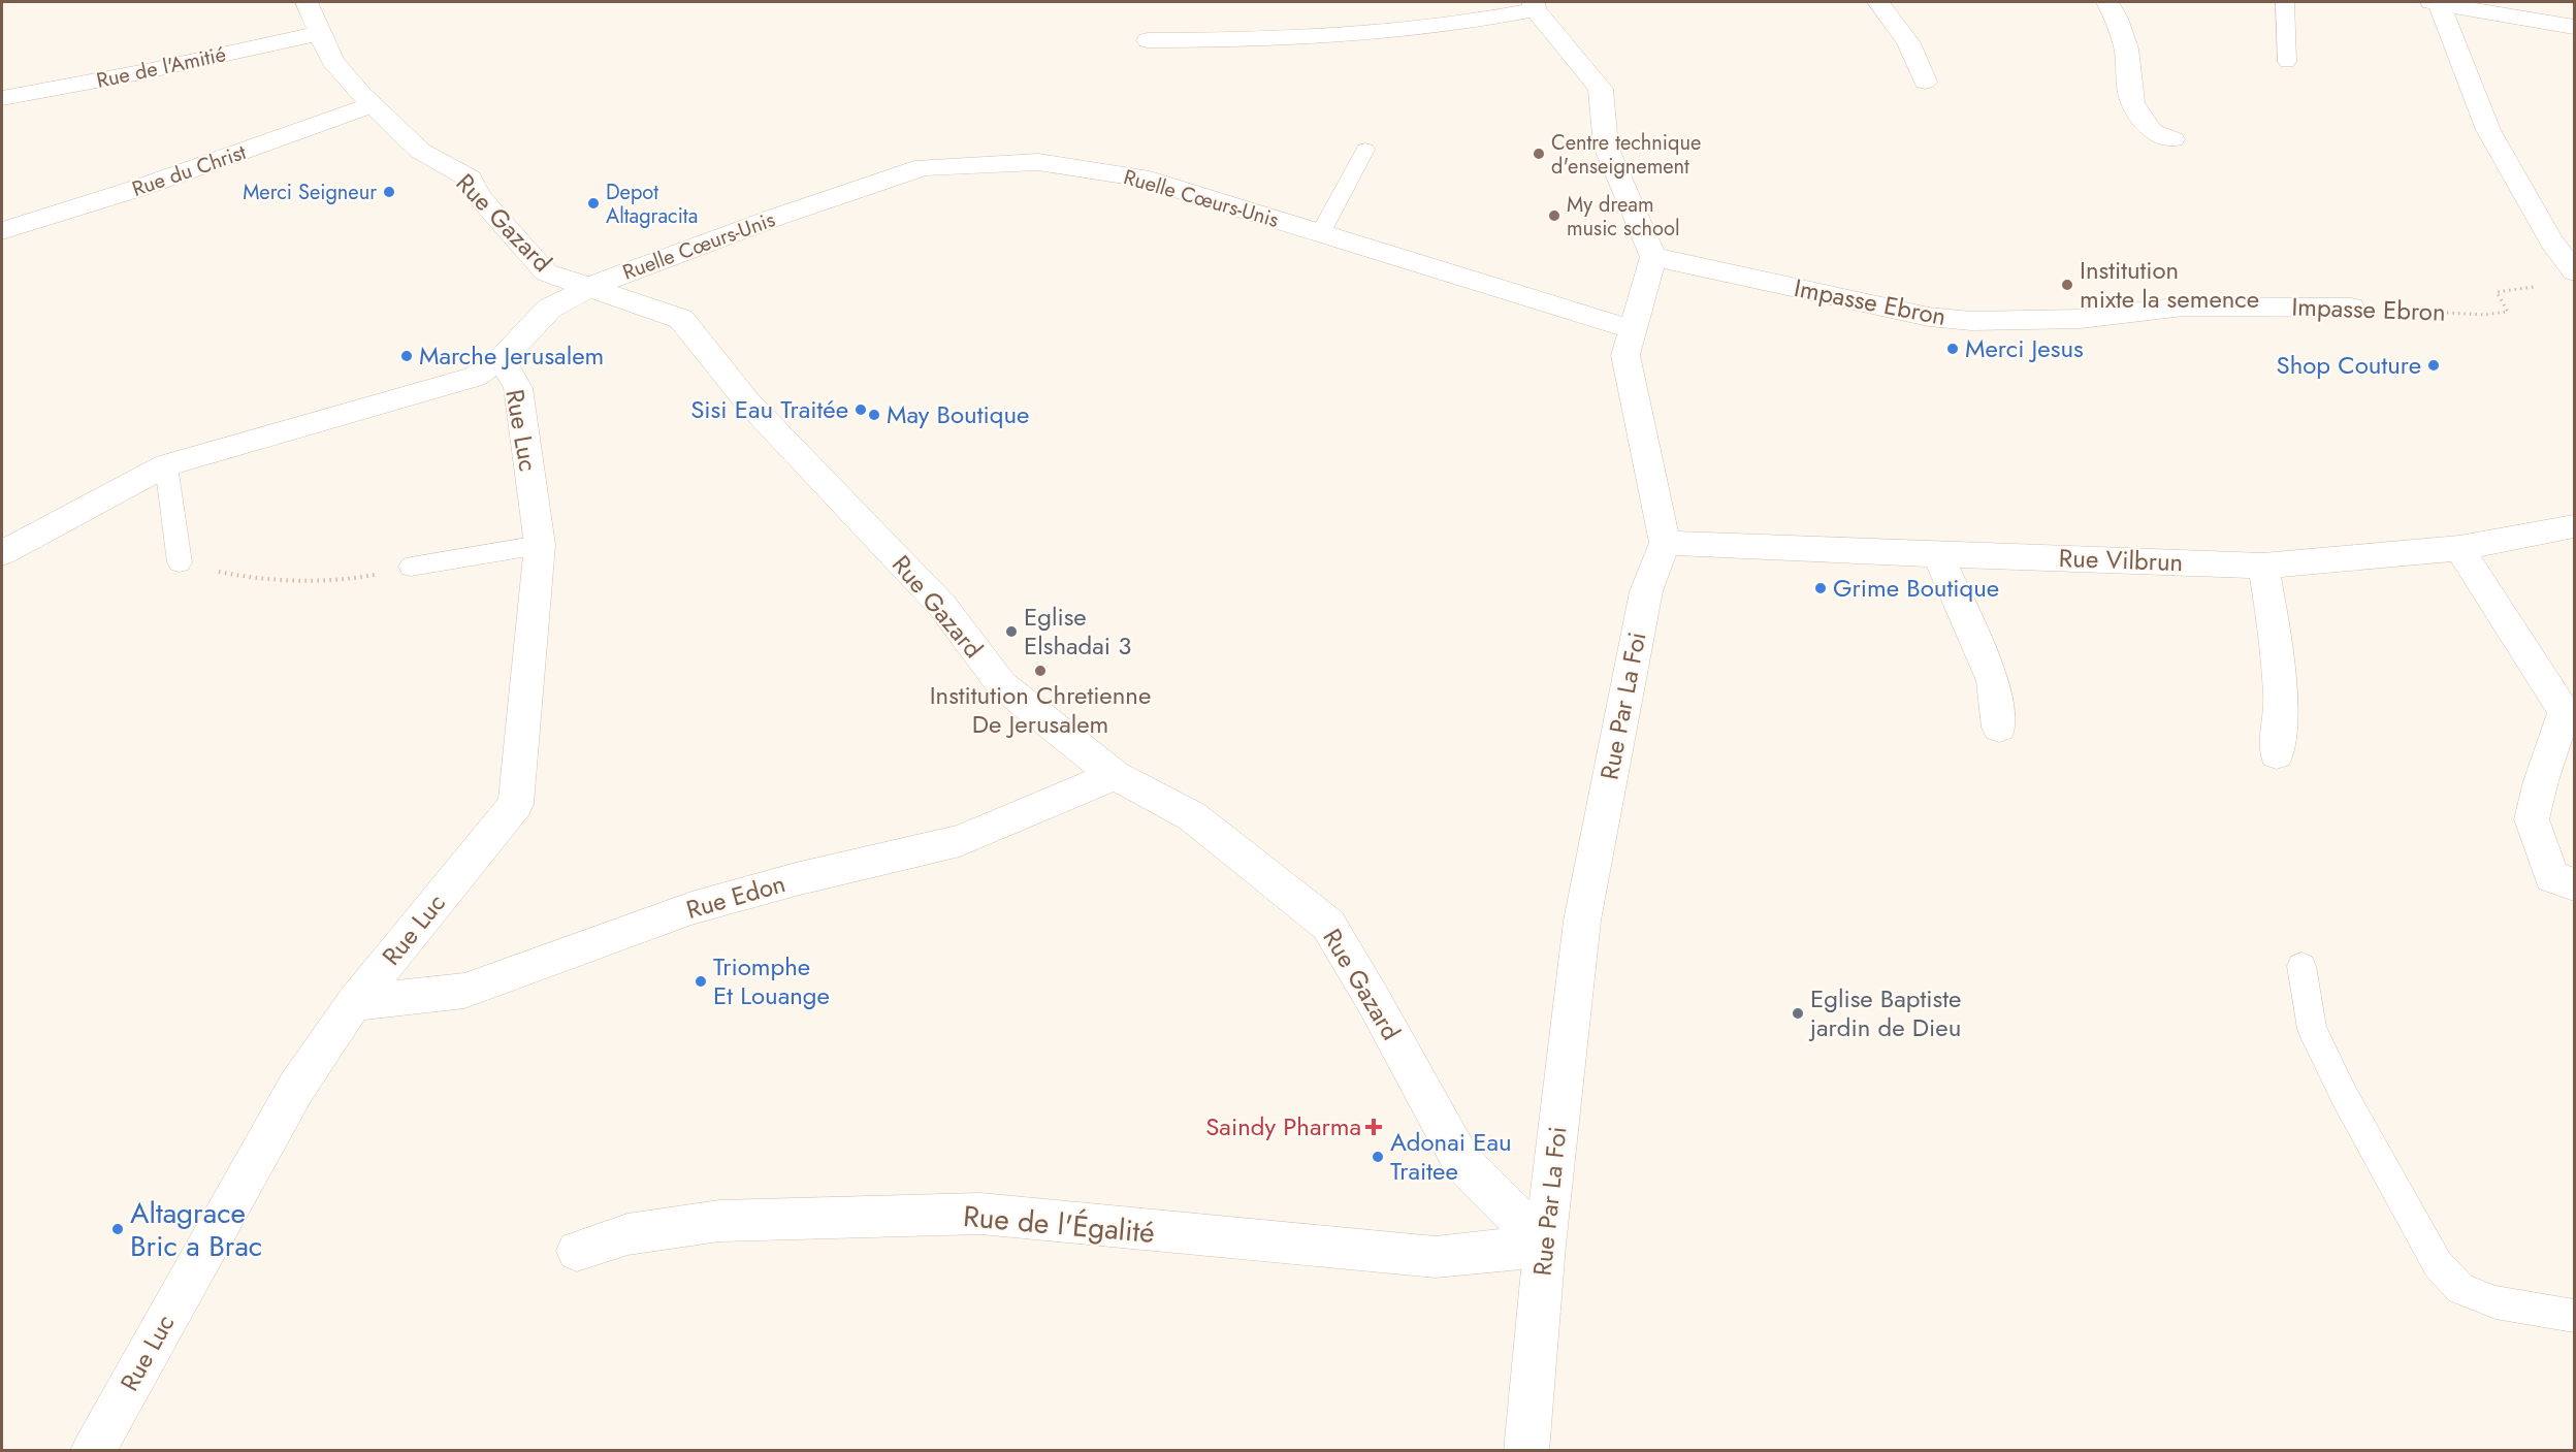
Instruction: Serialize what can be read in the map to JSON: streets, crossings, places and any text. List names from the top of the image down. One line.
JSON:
{"streets":{"street":["Rue de l'Amitié","Rue du Christ","Ruelle Cœurs-Unis","Rue Gazard","Impasse Ebron","Rue Luc","Rue Vilbrun","Rue Par La Foi","Rue Edon","Rue de l'Égalité"]},"crossings":[["Rue de l'Amitié","Rue Gazard"],["Rue du Christ","Rue Gazard"],["Ruelle Cœurs-Unis","Rue Gazard"],["Ruelle Cœurs-Unis","Rue Luc"],["Rue Gazard","Rue Par La Foi"],["Rue Gazard","Rue Edon"],["Rue Gazard","Rue de l'Égalité"],["Rue Luc","Rue Edon"],["Rue Vilbrun","Rue Par La Foi"],["Rue Par La Foi","Rue de l'Égalité"]],"places":{"other":["Centre technique d'enseignement","Merci Seigneur","Depot Altagracita","My dream music school","Institution mixte la semence","Merci Jesus","Marche Jerusalem","Shop Couture","Sisi Eau Traitée","May Boutique","Grime Boutique","Eglise Elshadai 3","Institution Chretienne De Jerusalem","Triomphe Et Louange","Eglise Baptiste jardin de Dieu","Adonai Eau Traitee","Altagrace Bric a Brac"],"health":["Saindy Pharma"]}}
